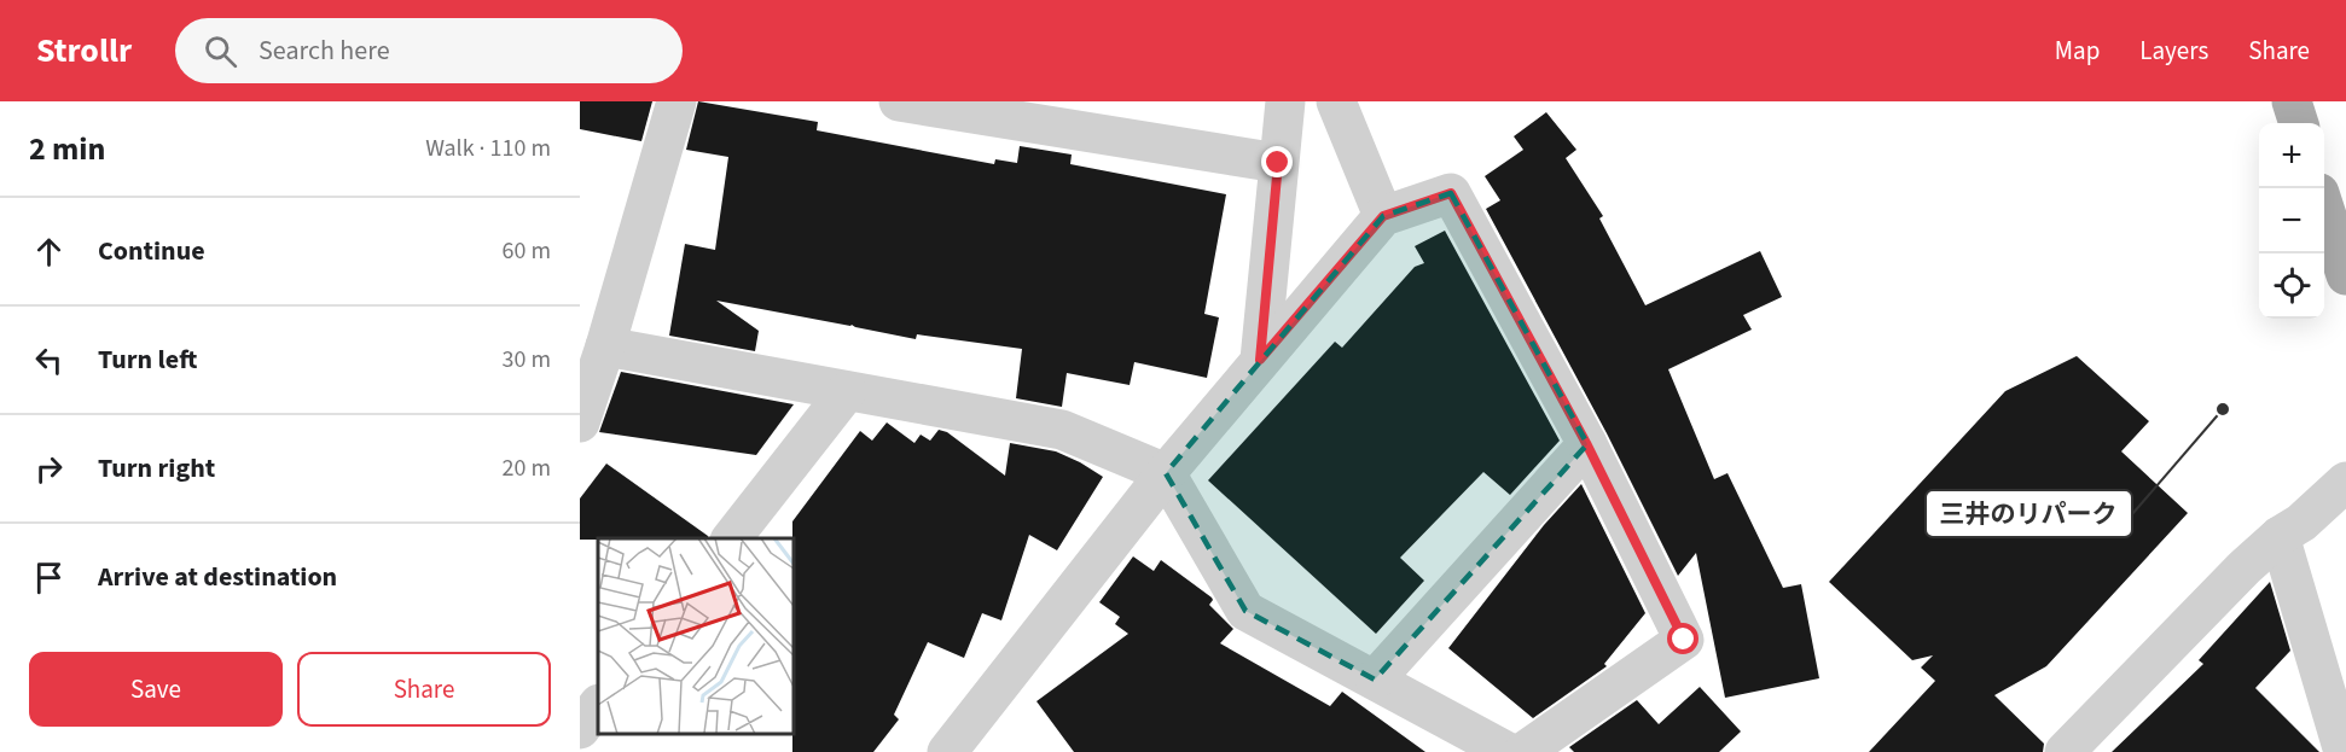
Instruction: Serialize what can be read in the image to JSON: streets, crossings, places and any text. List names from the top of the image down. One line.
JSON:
{"places":["三井のリパーク"],"page":{"header":"Strollr","search":"Search here","nav":["Map","Layers","Share"],"heading":["2 min","Walk · 110 m"],"map_buttons":["+","−"],"list":[["Continue","60 m"],["Turn left","30 m"],["Turn right","20 m"],"Arrive at destination"],"buttons":["Save","Share"]}}
